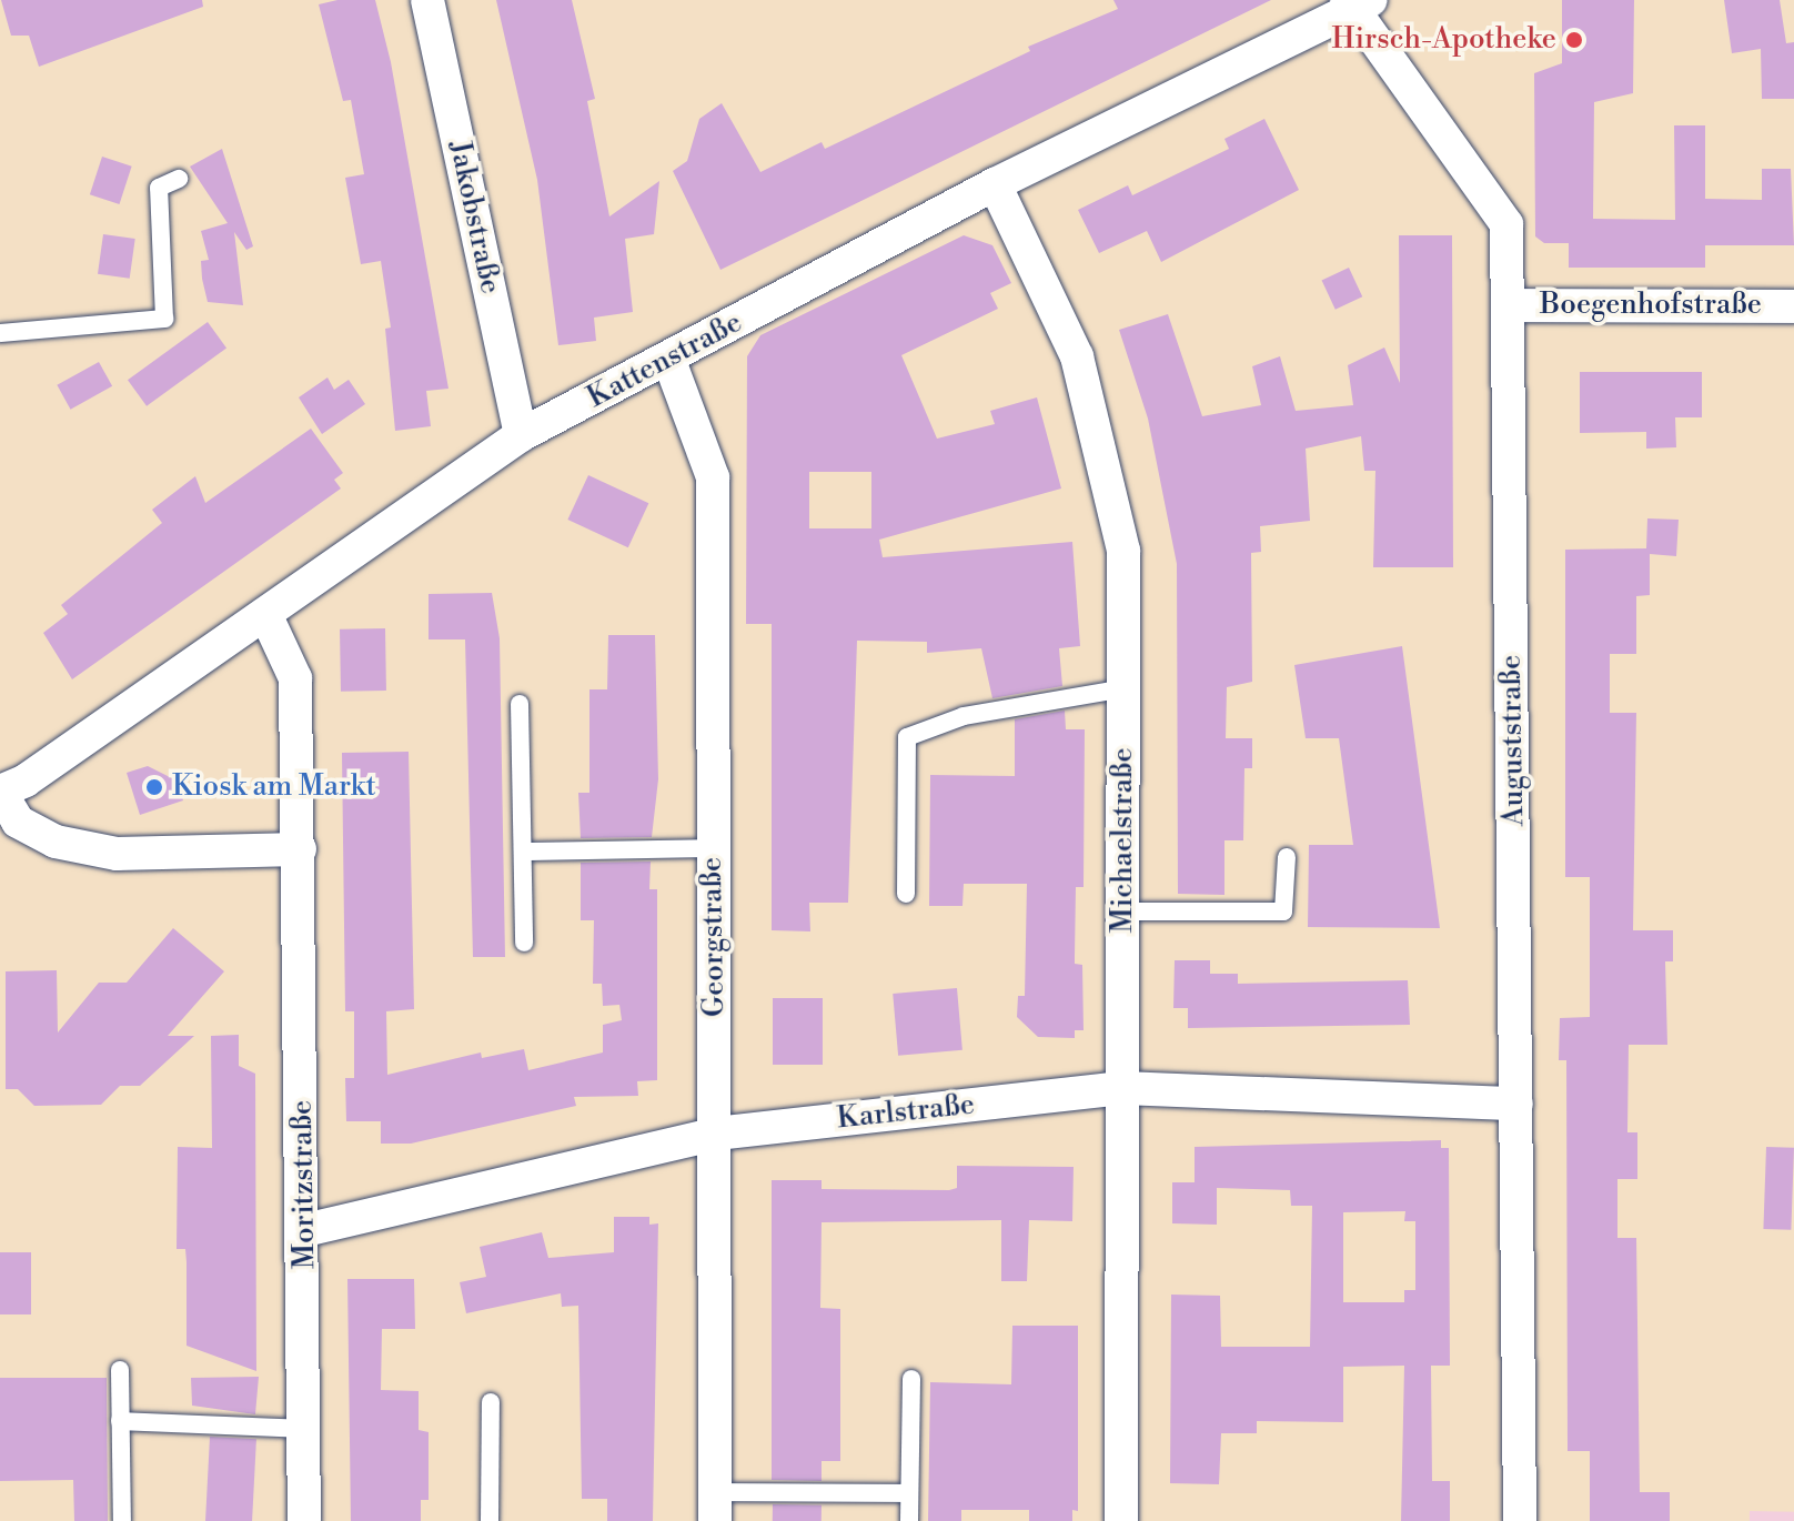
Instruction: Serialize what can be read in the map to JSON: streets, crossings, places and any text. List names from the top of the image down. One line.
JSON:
{"streets":{"street":["Jakobstraße","Boegenhofstraße","Kattenstraße","Auguststraße","Michaelstraße","Georgstraße","Karlstraße","Moritzstraße"]},"crossings":[["Jakobstraße","Kattenstraße"],["Boegenhofstraße","Auguststraße"],["Kattenstraße","Auguststraße"],["Kattenstraße","Michaelstraße"],["Kattenstraße","Georgstraße"],["Kattenstraße","Moritzstraße"],["Auguststraße","Karlstraße"],["Michaelstraße","Karlstraße"],["Georgstraße","Karlstraße"],["Karlstraße","Moritzstraße"]],"places":["Hirsch-Apotheke","Kiosk am Markt"]}
